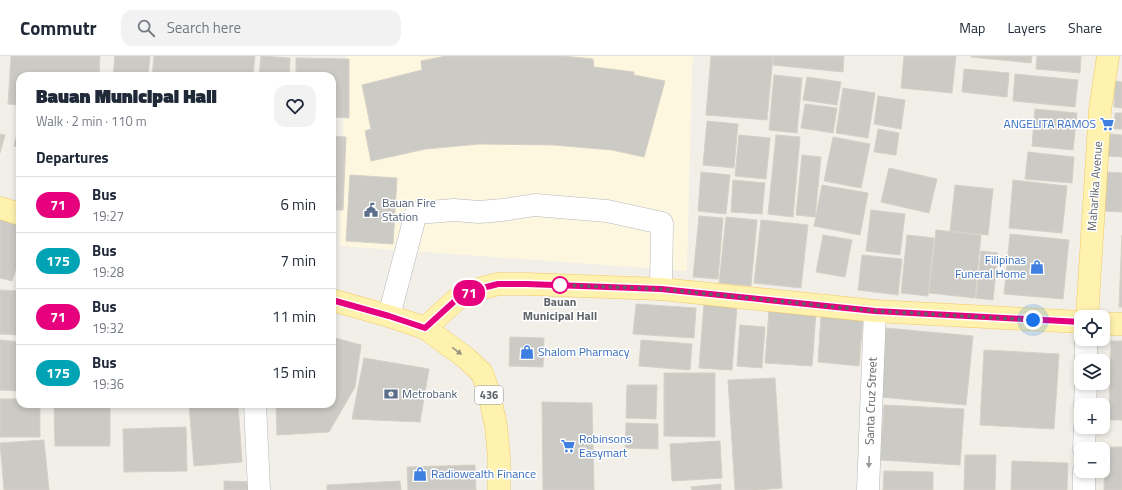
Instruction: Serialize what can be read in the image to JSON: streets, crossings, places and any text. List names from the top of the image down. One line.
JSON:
{"streets":{"main road":["Maharlika Avenue","436"],"street":["Santa Cruz Street"]},"one_way":["Santa Cruz Street"],"places":{"supermarket":["ANGELITA RAMOS","Robinsons Easymart"],"public building":["Bauan Fire Station"],"shop":["Filipinas Funeral Home","Shalom Pharmacy","Radiowealth Finance"],"other":["Bauan Municipal Hall"],"bank":["Metrobank"]},"lines":["bus line 71"],"page":{"header":"Commutr","search":"Search here","nav":["Map","Layers","Share"],"on_map":"71","heading":[["Bauan Municipal Hall","Walk · 2 min · 110 m"],"Departures"],"list":[{"mark":"71","name":"Bus","note":"19:27","value":"6 min"},{"mark":"175","name":"Bus","note":"19:28","value":"7 min"},{"mark":"71","name":"Bus","note":"19:32","value":"11 min"},{"mark":"175","name":"Bus","note":"19:36","value":"15 min"}],"map_buttons":["+","−"]}}
